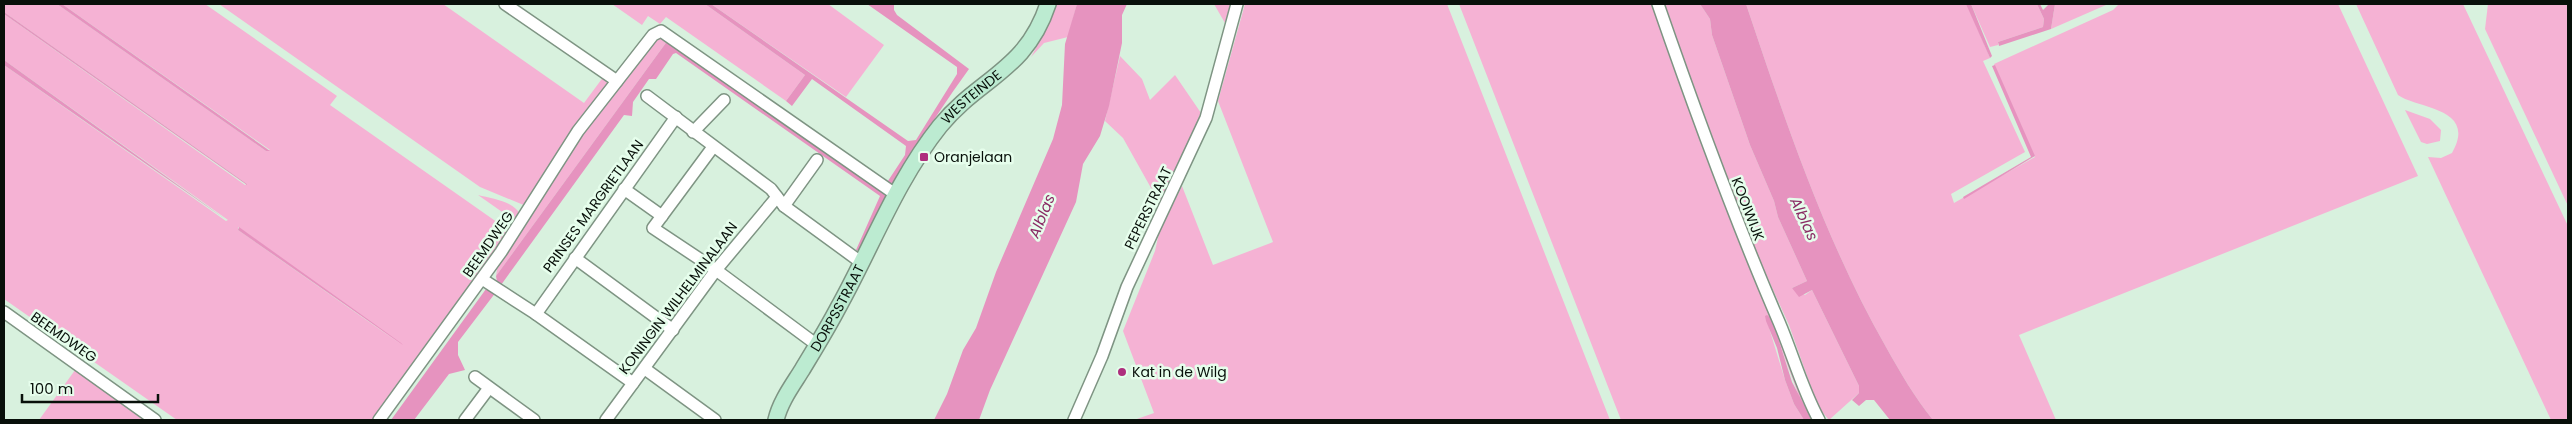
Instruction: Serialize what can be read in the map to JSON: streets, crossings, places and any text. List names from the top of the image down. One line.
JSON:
{"streets":{"street":["WESTEINDE","PRINSES MARGRIETLAAN","PEPERSTRAAT","KOOIWIJK","BEEMDWEG","KONINGIN WILHELMINALAAN","DORPSSTRAAT"]},"crossings":[["WESTEINDE","BEEMDWEG"],["WESTEINDE","DORPSSTRAAT"],["BEEMDWEG","DORPSSTRAAT"]],"water":["Alblas"],"places":{"transit":["Oranjelaan"],"other":["Kat in de Wilg"]},"scale_bar":"100 m"}
